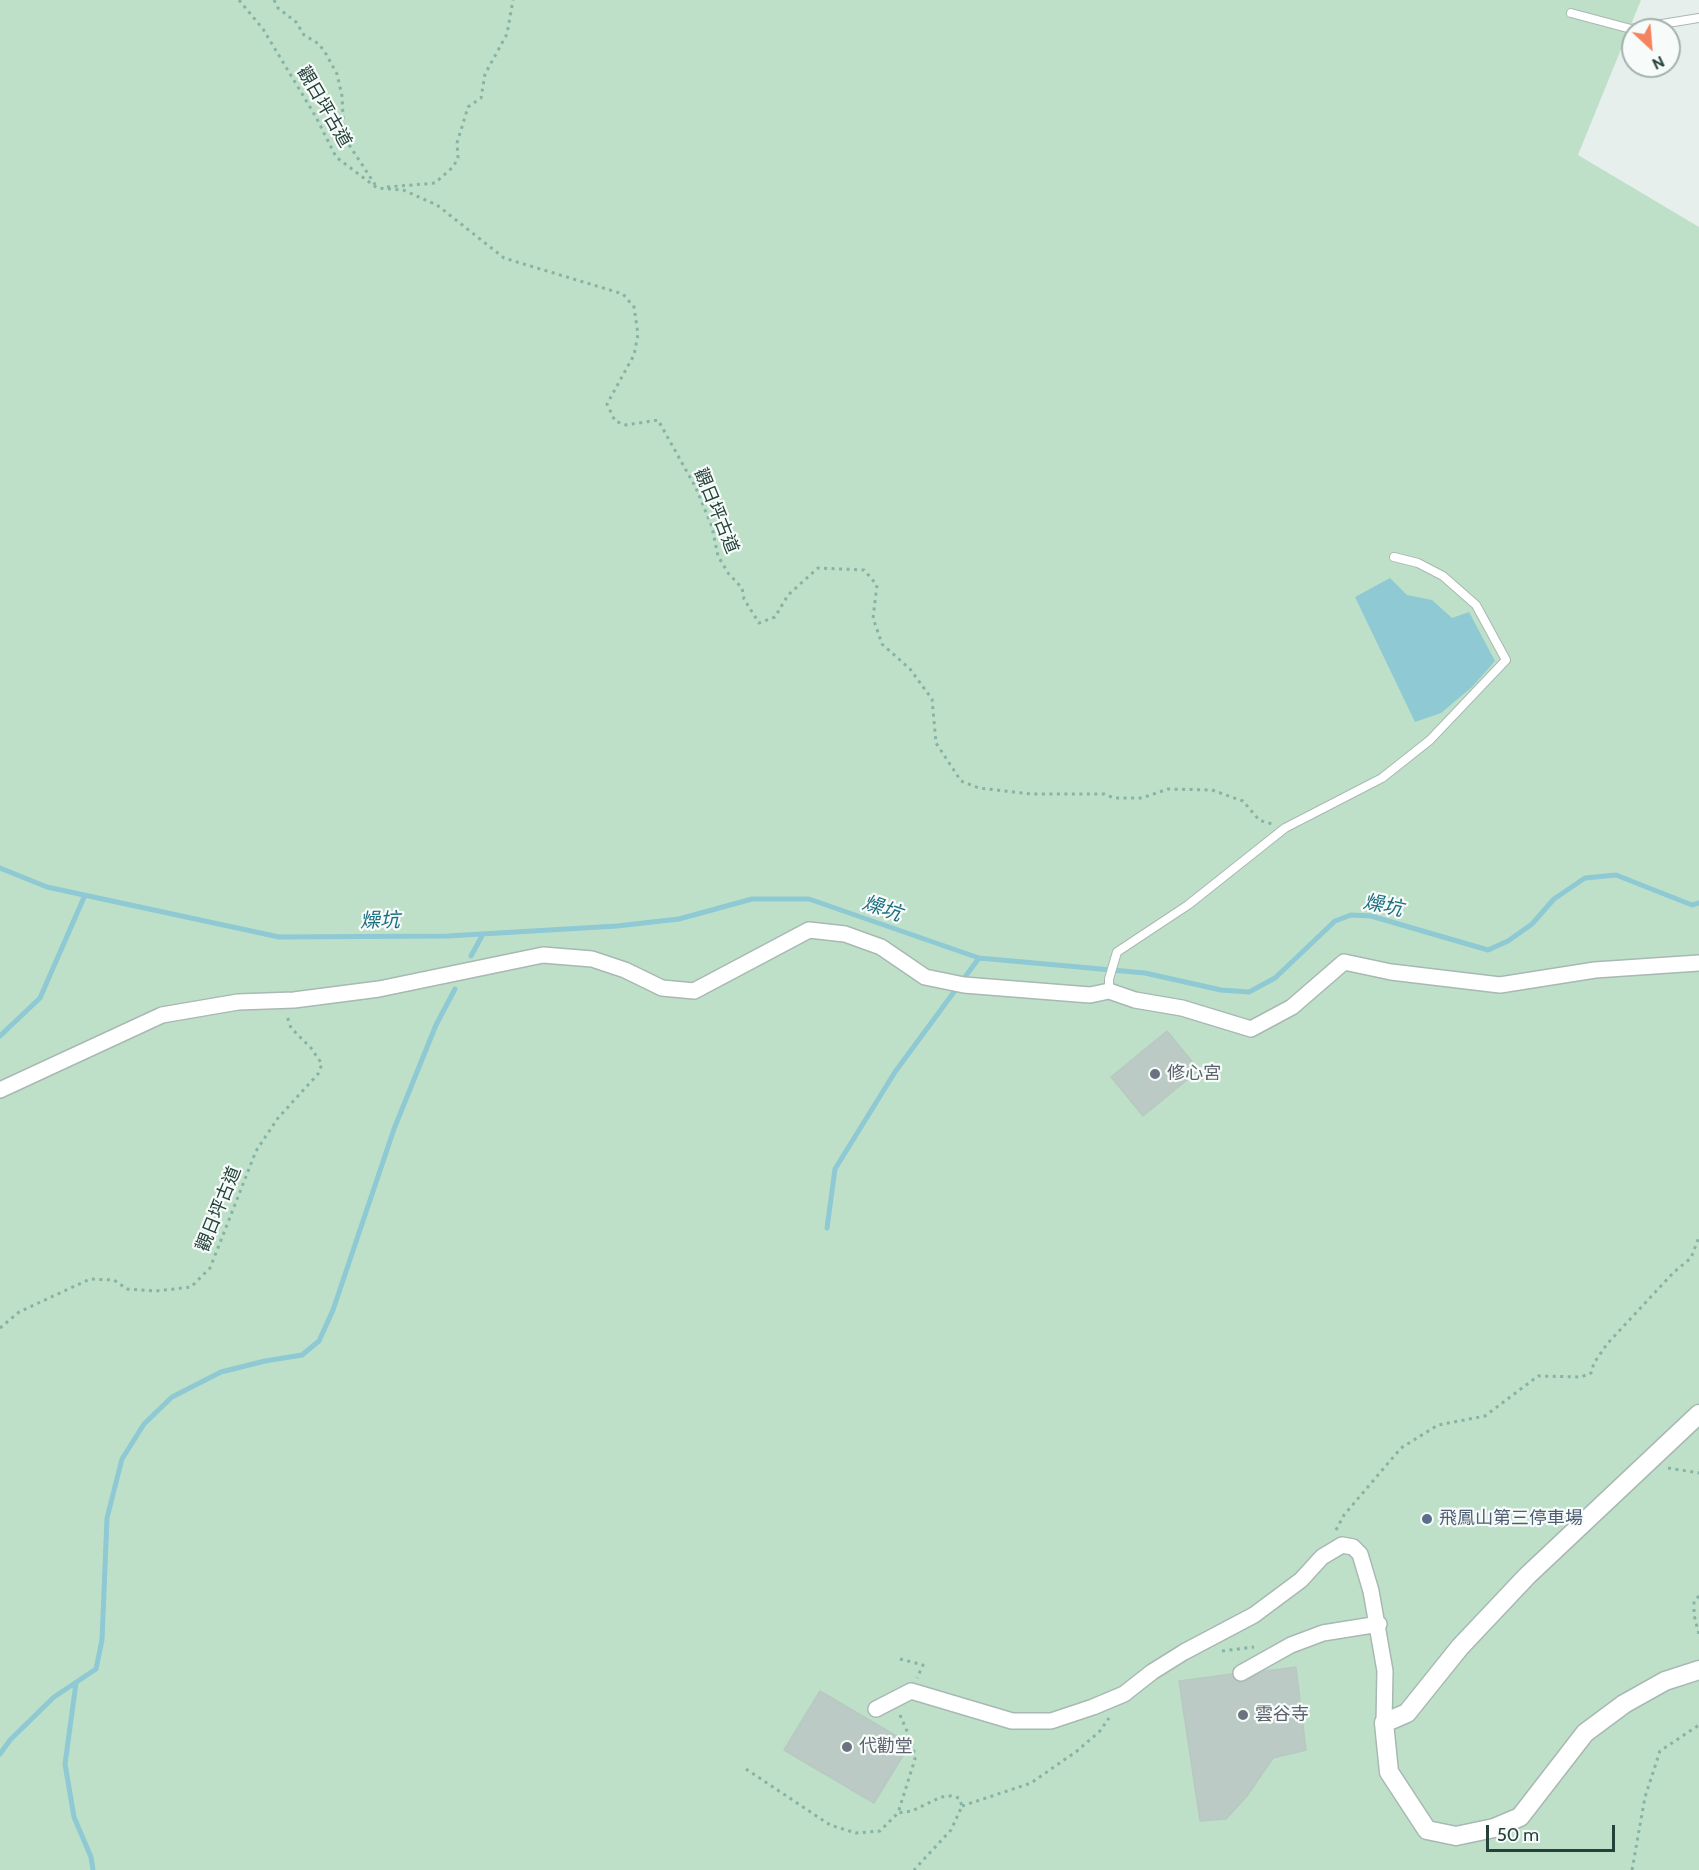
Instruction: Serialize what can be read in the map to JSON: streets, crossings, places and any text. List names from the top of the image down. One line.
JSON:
{"streets":{"path":["觀日坪古道"]},"water":["燥坑"],"places":["修心宮","飛鳳山第三停車場","雲谷寺","代勸堂"],"scale_bar":"50 m","north":"bottom right"}
